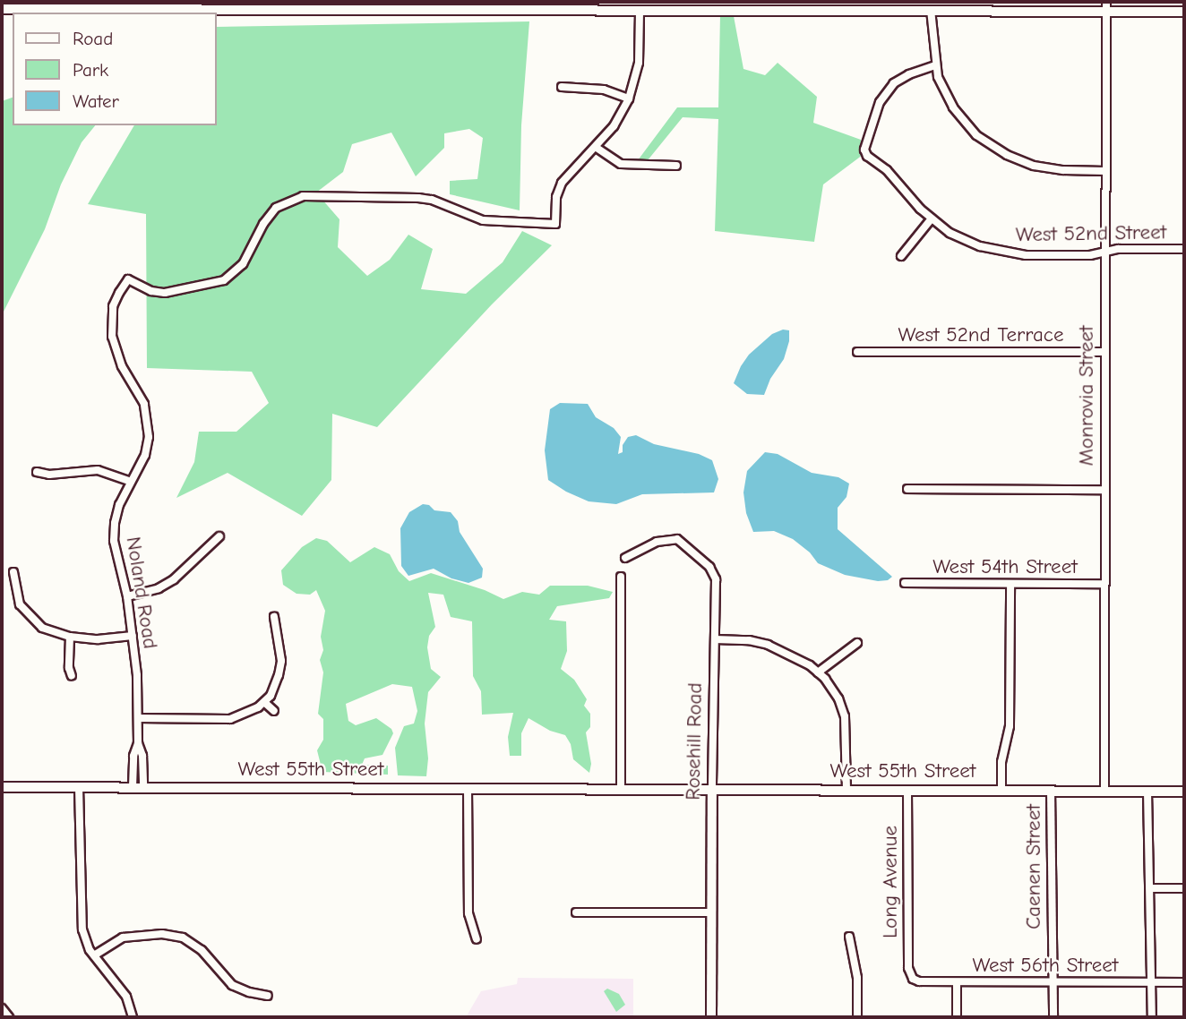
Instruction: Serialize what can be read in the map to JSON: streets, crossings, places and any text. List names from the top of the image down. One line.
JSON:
{"streets":{"street":["West 52nd Street","West 52nd Terrace","Monrovia Street","West 54th Street","Noland Road","Rosehill Road","West 55th Street","Caenen Street","Long Avenue","West 56th Street"]},"crossings":[["West 52nd Street","Monrovia Street"],["West 52nd Terrace","Monrovia Street"],["Monrovia Street","West 54th Street"],["Monrovia Street","West 55th Street"],["West 54th Street","Caenen Street"],["Noland Road","West 55th Street"],["Rosehill Road","West 55th Street"],["West 55th Street","Caenen Street"],["West 55th Street","Long Avenue"],["Caenen Street","West 56th Street"],["Long Avenue","West 56th Street"]],"legend":["Road","Park","Water"]}
